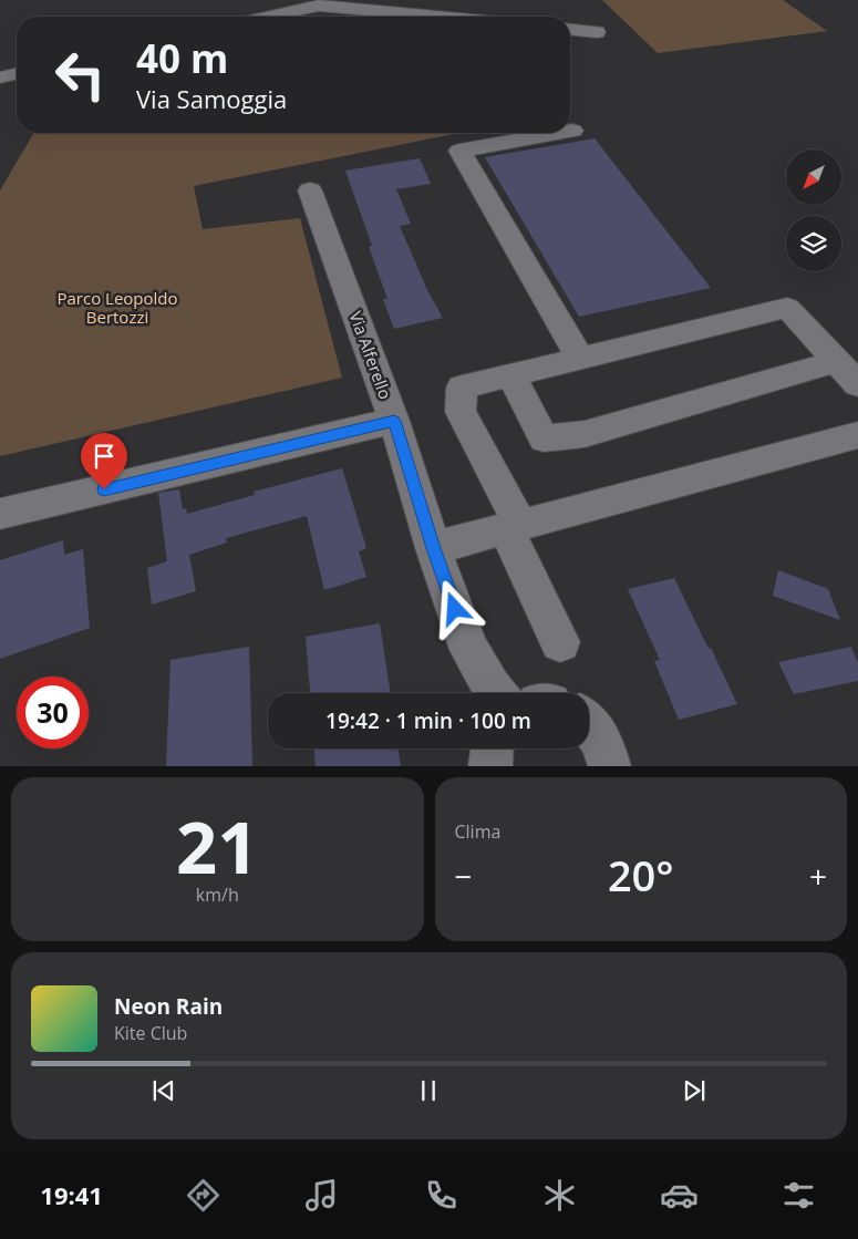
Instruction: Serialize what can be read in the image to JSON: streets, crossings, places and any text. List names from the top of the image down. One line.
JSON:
{"streets":{"street":["Via Alferello"]},"parks":["Parco Leopoldo Bertozzi"],"north":"bottom left","page":{"turn":["40 m","Via Samoggia"],"limit":"30","trip":"19:42 · 1 min · 100 m","tile":[["21","km/h"],"Clima"],"heat":["−","20°","+"],"song":["Neon Rain","Kite Club"],"tabs":"19:41"}}
